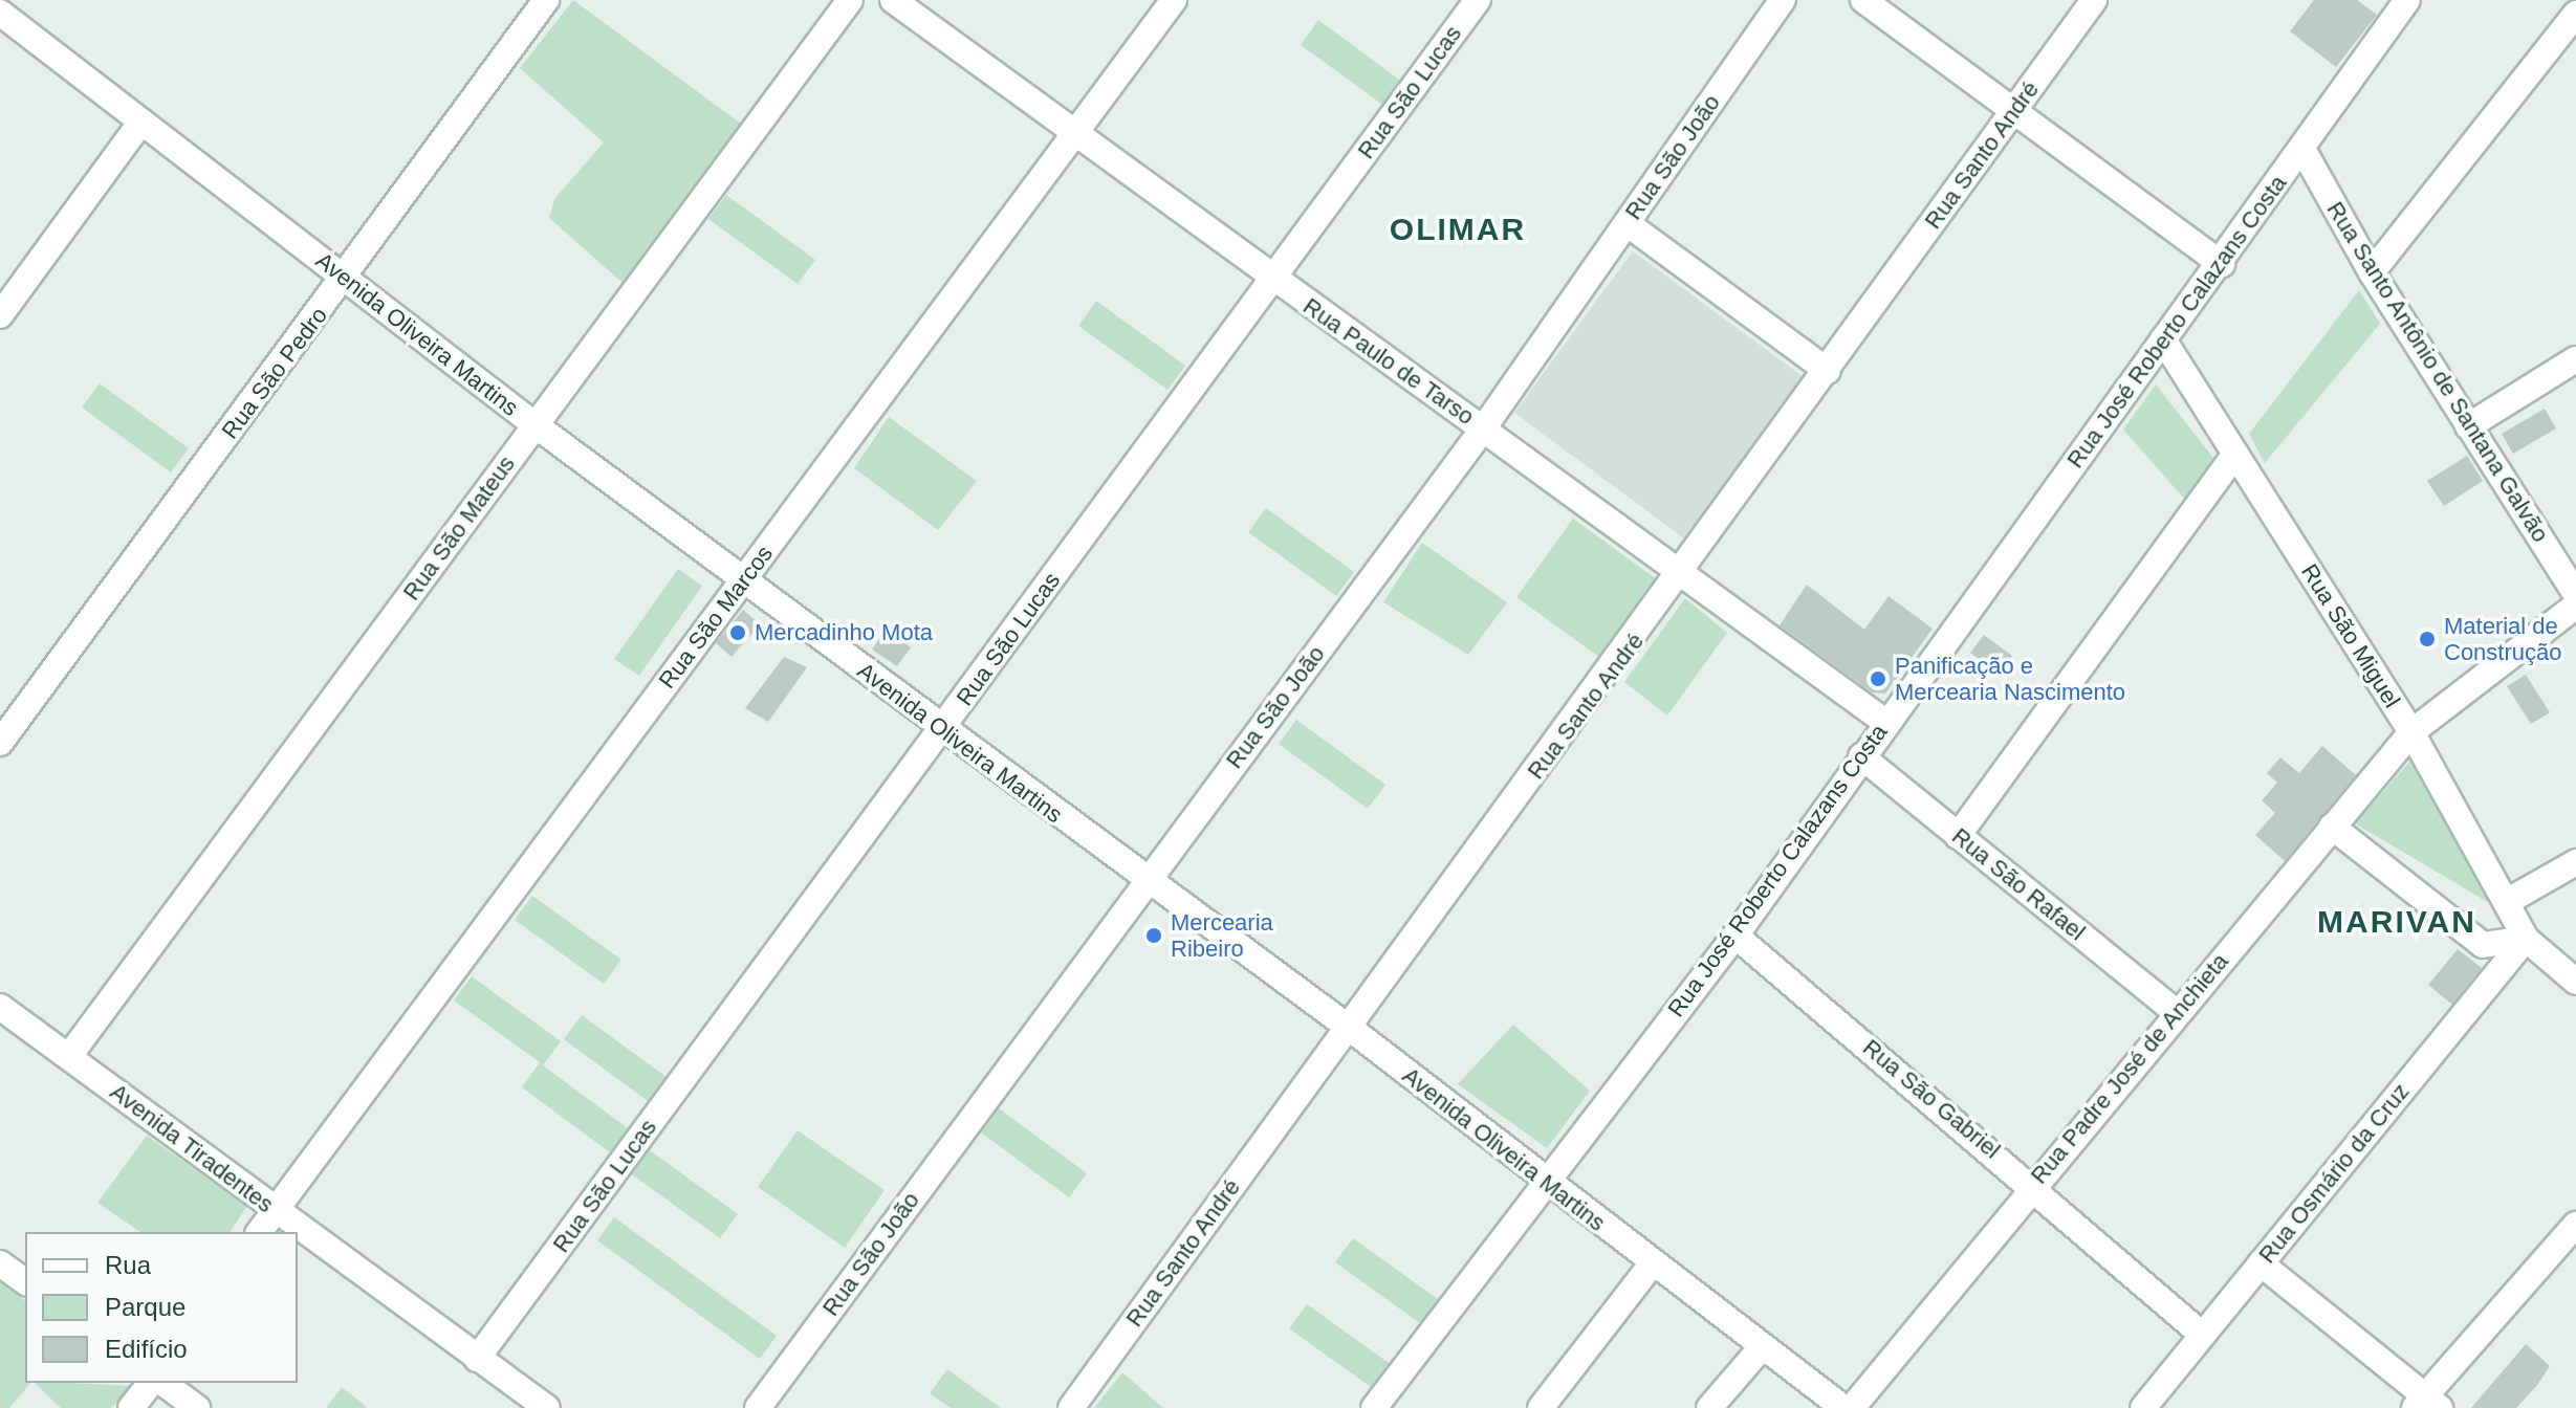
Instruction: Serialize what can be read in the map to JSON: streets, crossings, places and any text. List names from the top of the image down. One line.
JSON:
{"streets":{"street":["Rua São Lucas","Rua Santo André","Rua São João","Rua José Roberto Calazans Costa","Avenida Oliveira Martins","Rua Paulo de Tarso","Rua Santo Antônio de Santana Galvão","Rua São Pedro","Rua São Mateus","Rua São Marcos","Rua São Miguel","Rua São Rafael","Rua Padre José de Anchieta","Rua São Gabriel","Avenida Tiradentes","Rua Osmário da Cruz"]},"crossings":[["Rua São Lucas","Avenida Oliveira Martins"],["Rua São Lucas","Rua Paulo de Tarso"],["Rua São Lucas","Avenida Tiradentes"],["Rua Santo André","Avenida Oliveira Martins"],["Rua Santo André","Rua Paulo de Tarso"],["Rua São João","Avenida Oliveira Martins"],["Rua São João","Rua Paulo de Tarso"],["Rua José Roberto Calazans Costa","Avenida Oliveira Martins"],["Rua José Roberto Calazans Costa","Rua Paulo de Tarso"],["Rua José Roberto Calazans Costa","Rua Santo Antônio de Santana Galvão"],["Rua José Roberto Calazans Costa","Rua São Miguel"],["Rua José Roberto Calazans Costa","Rua São Rafael"],["Rua José Roberto Calazans Costa","Rua São Gabriel"],["Avenida Oliveira Martins","Rua São Pedro"],["Avenida Oliveira Martins","Rua São Mateus"],["Avenida Oliveira Martins","Rua São Marcos"],["Rua Paulo de Tarso","Rua São Marcos"],["Rua São Mateus","Avenida Tiradentes"],["Rua São Marcos","Avenida Tiradentes"],["Rua São Miguel","Rua Padre José de Anchieta"],["Rua São Miguel","Rua Osmário da Cruz"],["Rua São Rafael","Rua Padre José de Anchieta"],["Rua Padre José de Anchieta","Rua São Gabriel"],["Rua São Gabriel","Rua Osmário da Cruz"]],"districts":["OLIMAR","MARIVAN"],"places":["Mercadinho Mota","Material de Construção","Panificação e Mercearia Nascimento","Mercearia Ribeiro"],"legend":["Rua","Parque","Edifício"]}
